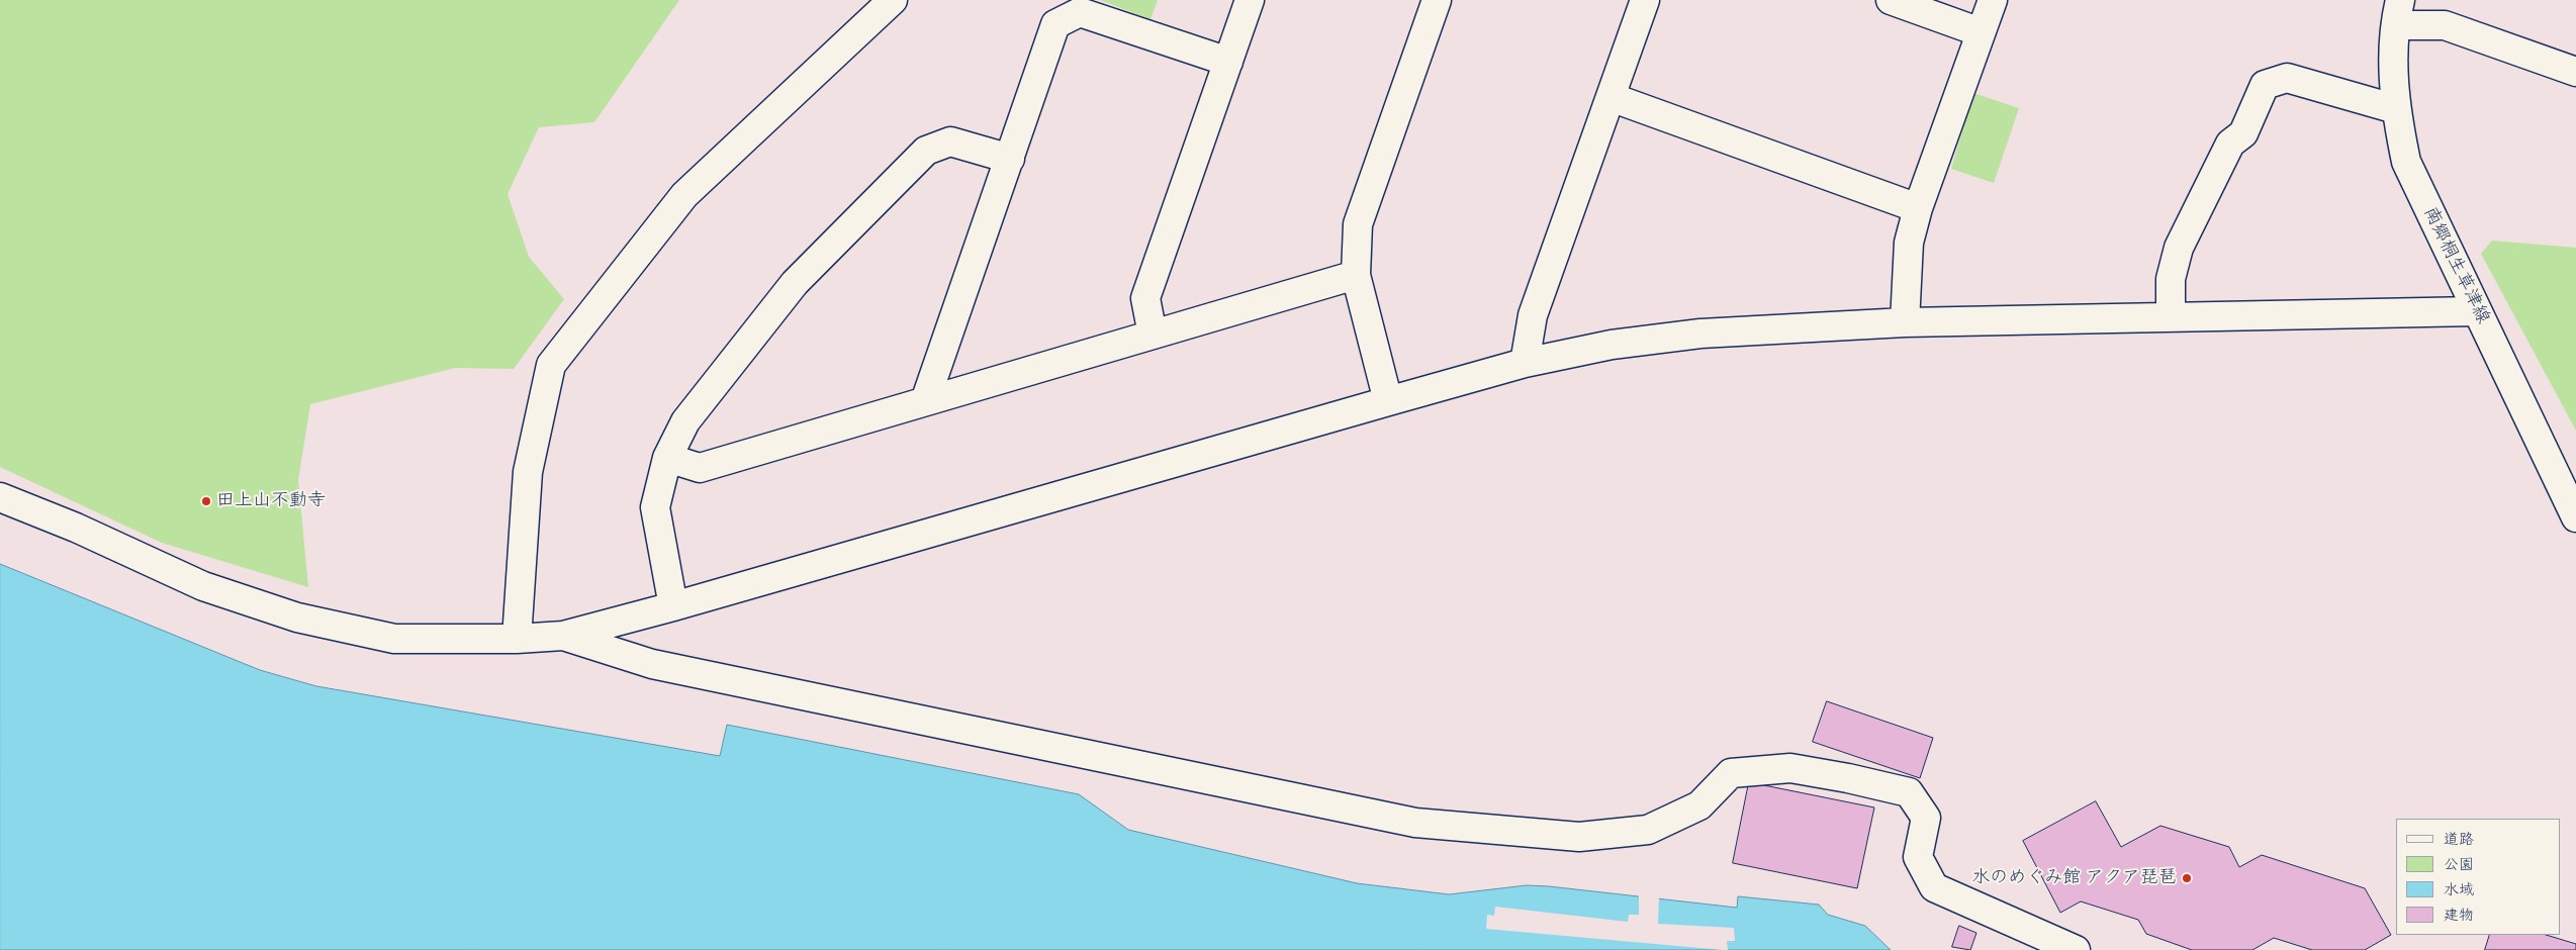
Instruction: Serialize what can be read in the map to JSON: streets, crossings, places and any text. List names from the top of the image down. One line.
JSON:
{"streets":{"street":["南郷桐生草津線"]},"places":["田上山不動寺","水のめぐみ館 アクア琵琶"],"legend":["道路","公園","水域","建物"]}
